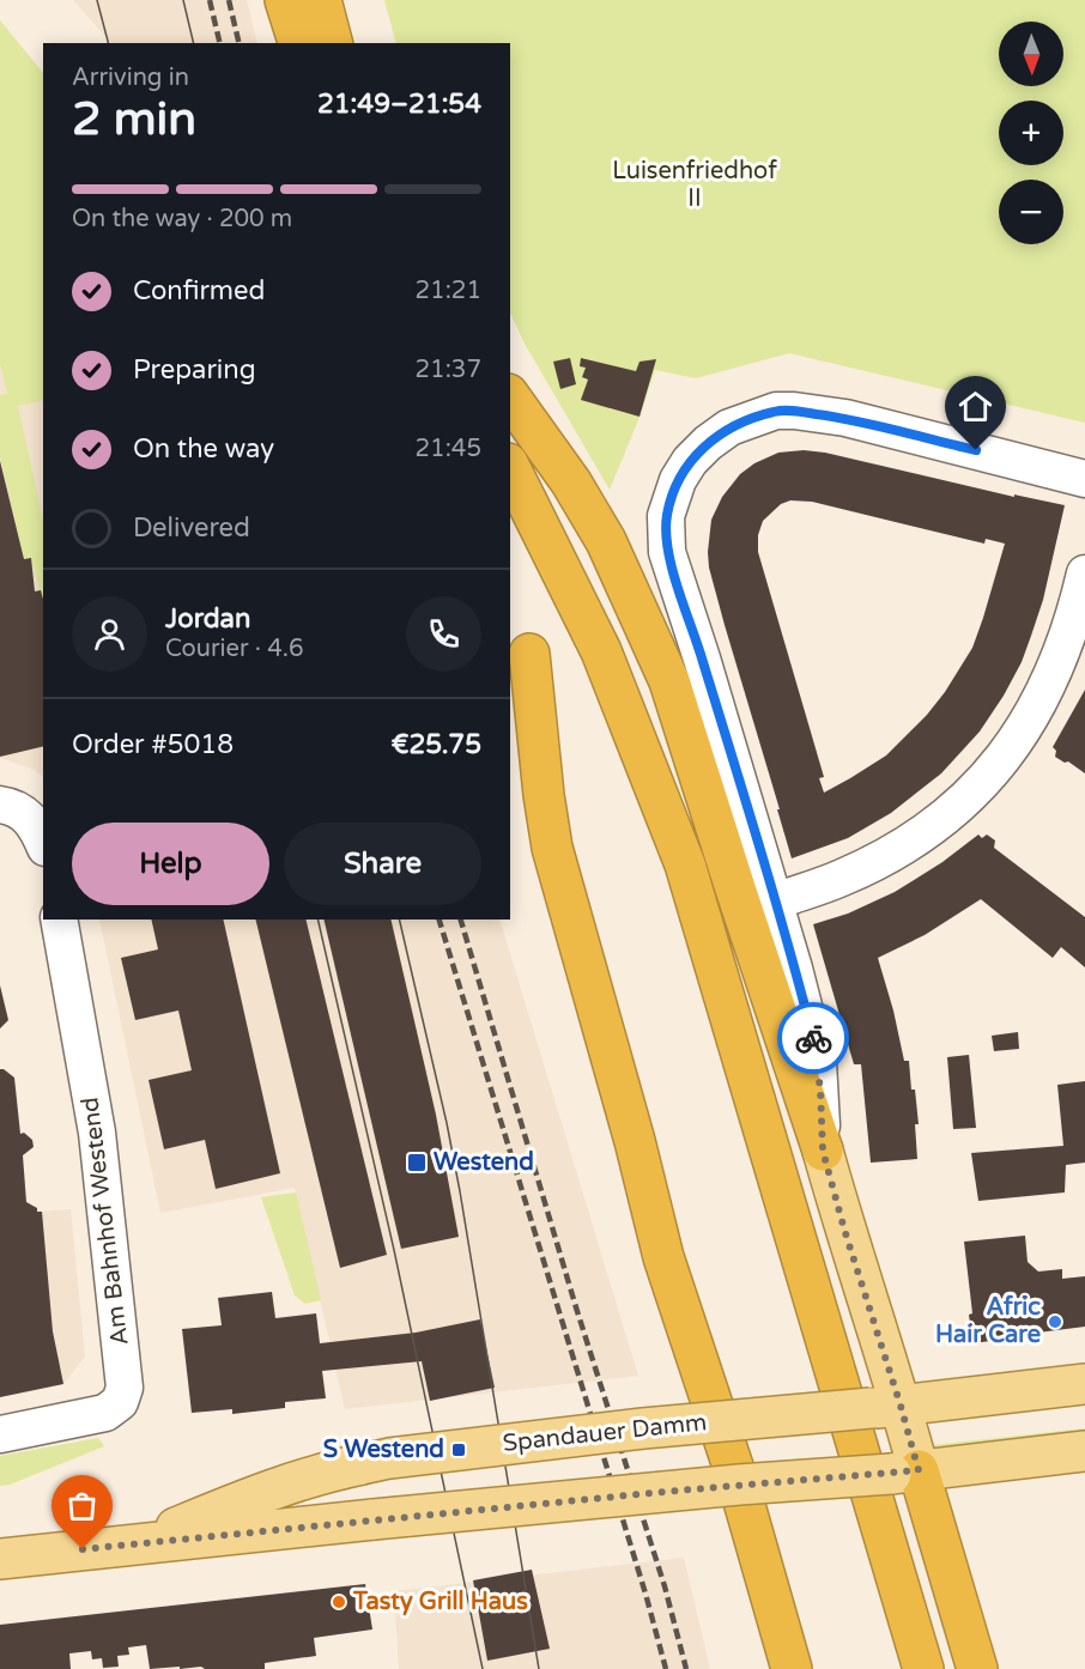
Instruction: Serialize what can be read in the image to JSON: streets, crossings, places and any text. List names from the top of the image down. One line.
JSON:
{"streets":{"main road":["Spandauer Damm"],"street":["Am Bahnhof Westend"]},"parks":["Luisenfriedhof II"],"places":{"transit":["Westend","S Westend"],"other":["Afric Hair Care","Tasty Grill Haus"]},"north":"bottom","page":{"map_buttons":["+","−"],"heading":["2 min","Arriving in","21:49–21:54"],"panel":["Jordan","Courier · 4.6","Order #5018","€25.75"],"bar":"On the way · 200 m","list":[["Confirmed","21:21"],["Preparing","21:37"],["On the way","21:45"],"Delivered"],"buttons":["Help","Share"]}}
